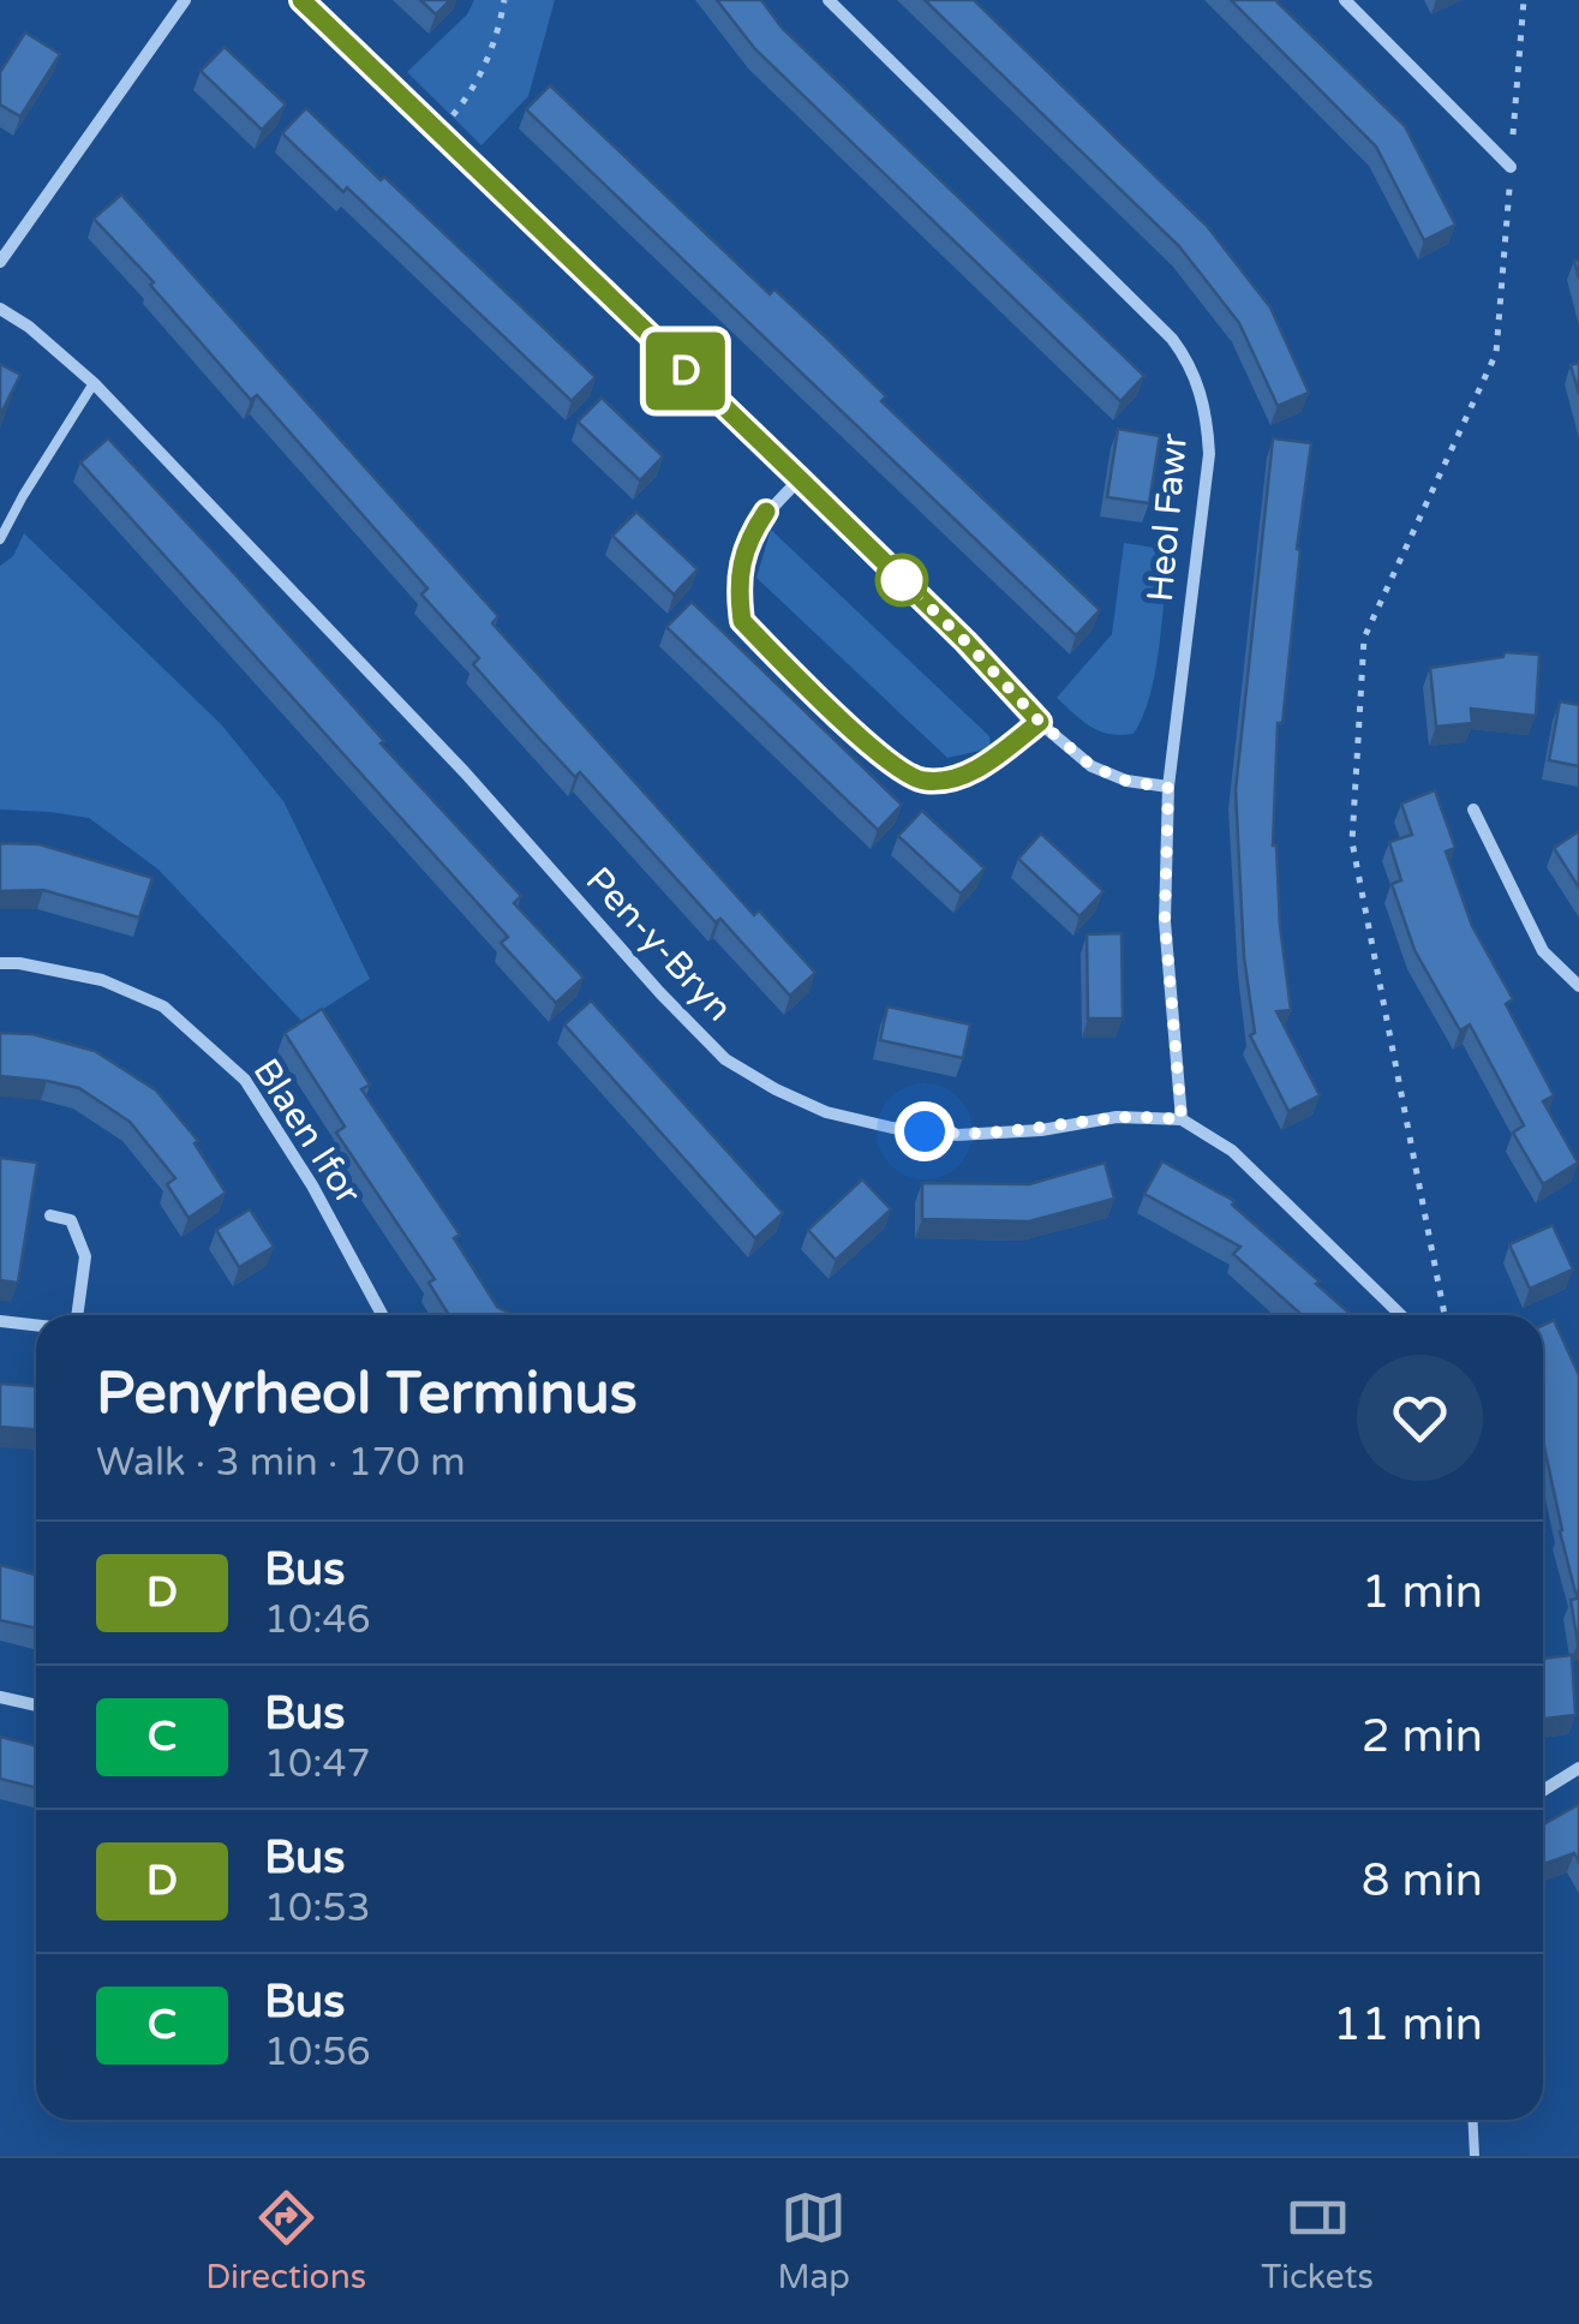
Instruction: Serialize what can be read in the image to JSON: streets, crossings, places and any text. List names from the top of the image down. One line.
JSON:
{"streets":{"street":["Heol Fawr","Pen-y-Bryn","Blaen Ifor"]},"crossings":[["Heol Fawr","Pen-y-Bryn"]],"lines":["bus line D"],"page":{"on_map":"D","heading":["Penyrheol Terminus","Walk · 3 min · 170 m"],"list":[{"mark":"D","name":"Bus","note":"10:46","value":"1 min"},{"mark":"C","name":"Bus","note":"10:47","value":"2 min"},{"mark":"D","name":"Bus","note":"10:53","value":"8 min"},{"mark":"C","name":"Bus","note":"10:56","value":"11 min"}],"tabs":["Directions","Map","Tickets"]}}
